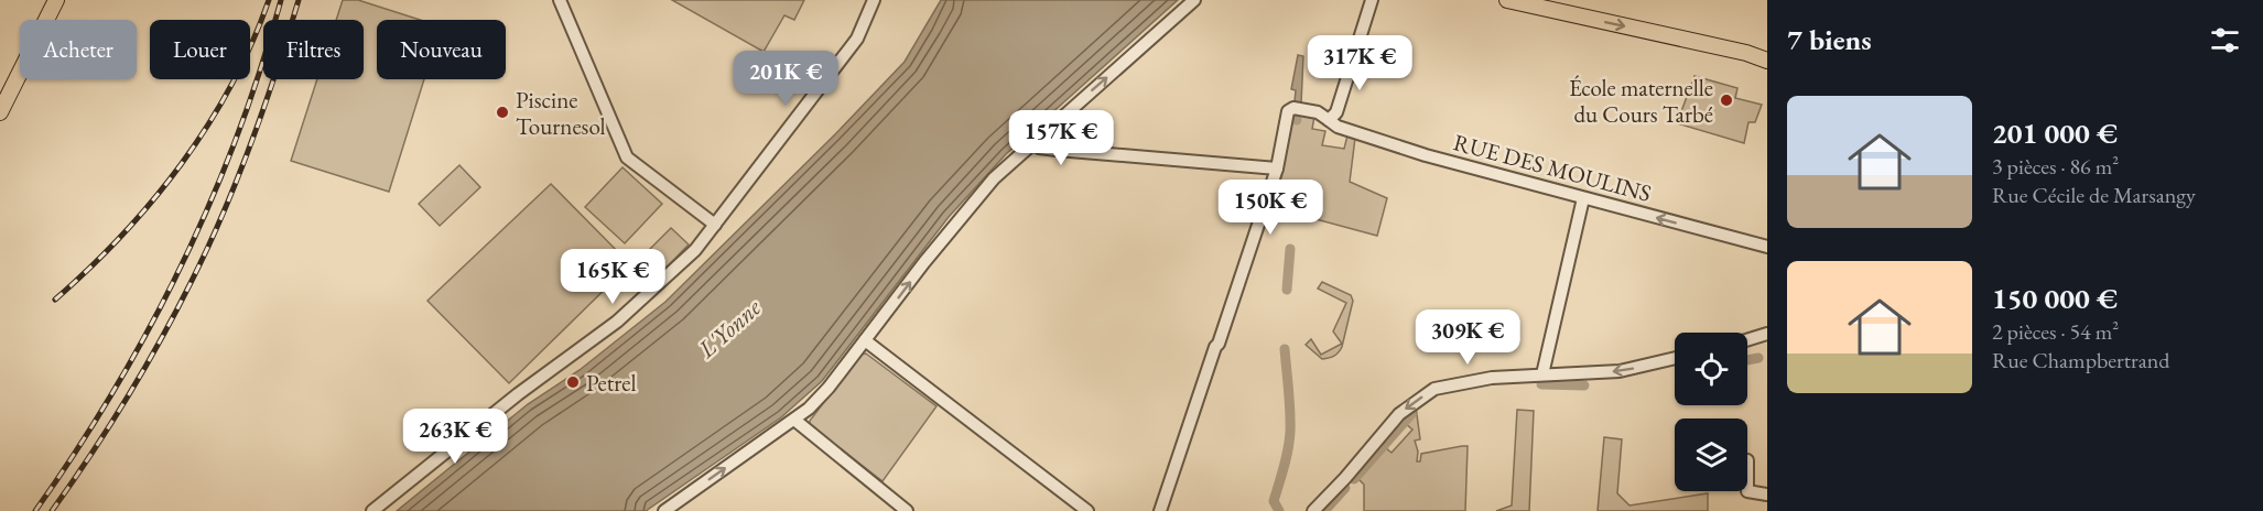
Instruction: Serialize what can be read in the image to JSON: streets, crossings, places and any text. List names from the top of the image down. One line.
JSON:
{"streets":{"street":["RUE DES MOULINS"]},"water":["L'Yonne"],"places":["École maternelle du Cours Tarbé","Piscine Tournesol","Petrel"],"page":{"heading":"7 biens","chip":["Acheter","Louer","Filtres","Nouveau"],"price":["317K €","201K €","157K €","150K €","165K €","309K €","263K €"],"list":[{"name":"201 000 €","note":"3 pièces · 86 m² · Rue Cécile de Marsangy"},{"name":"150 000 €","note":"2 pièces · 54 m² · Rue Champbertrand"}]}}
